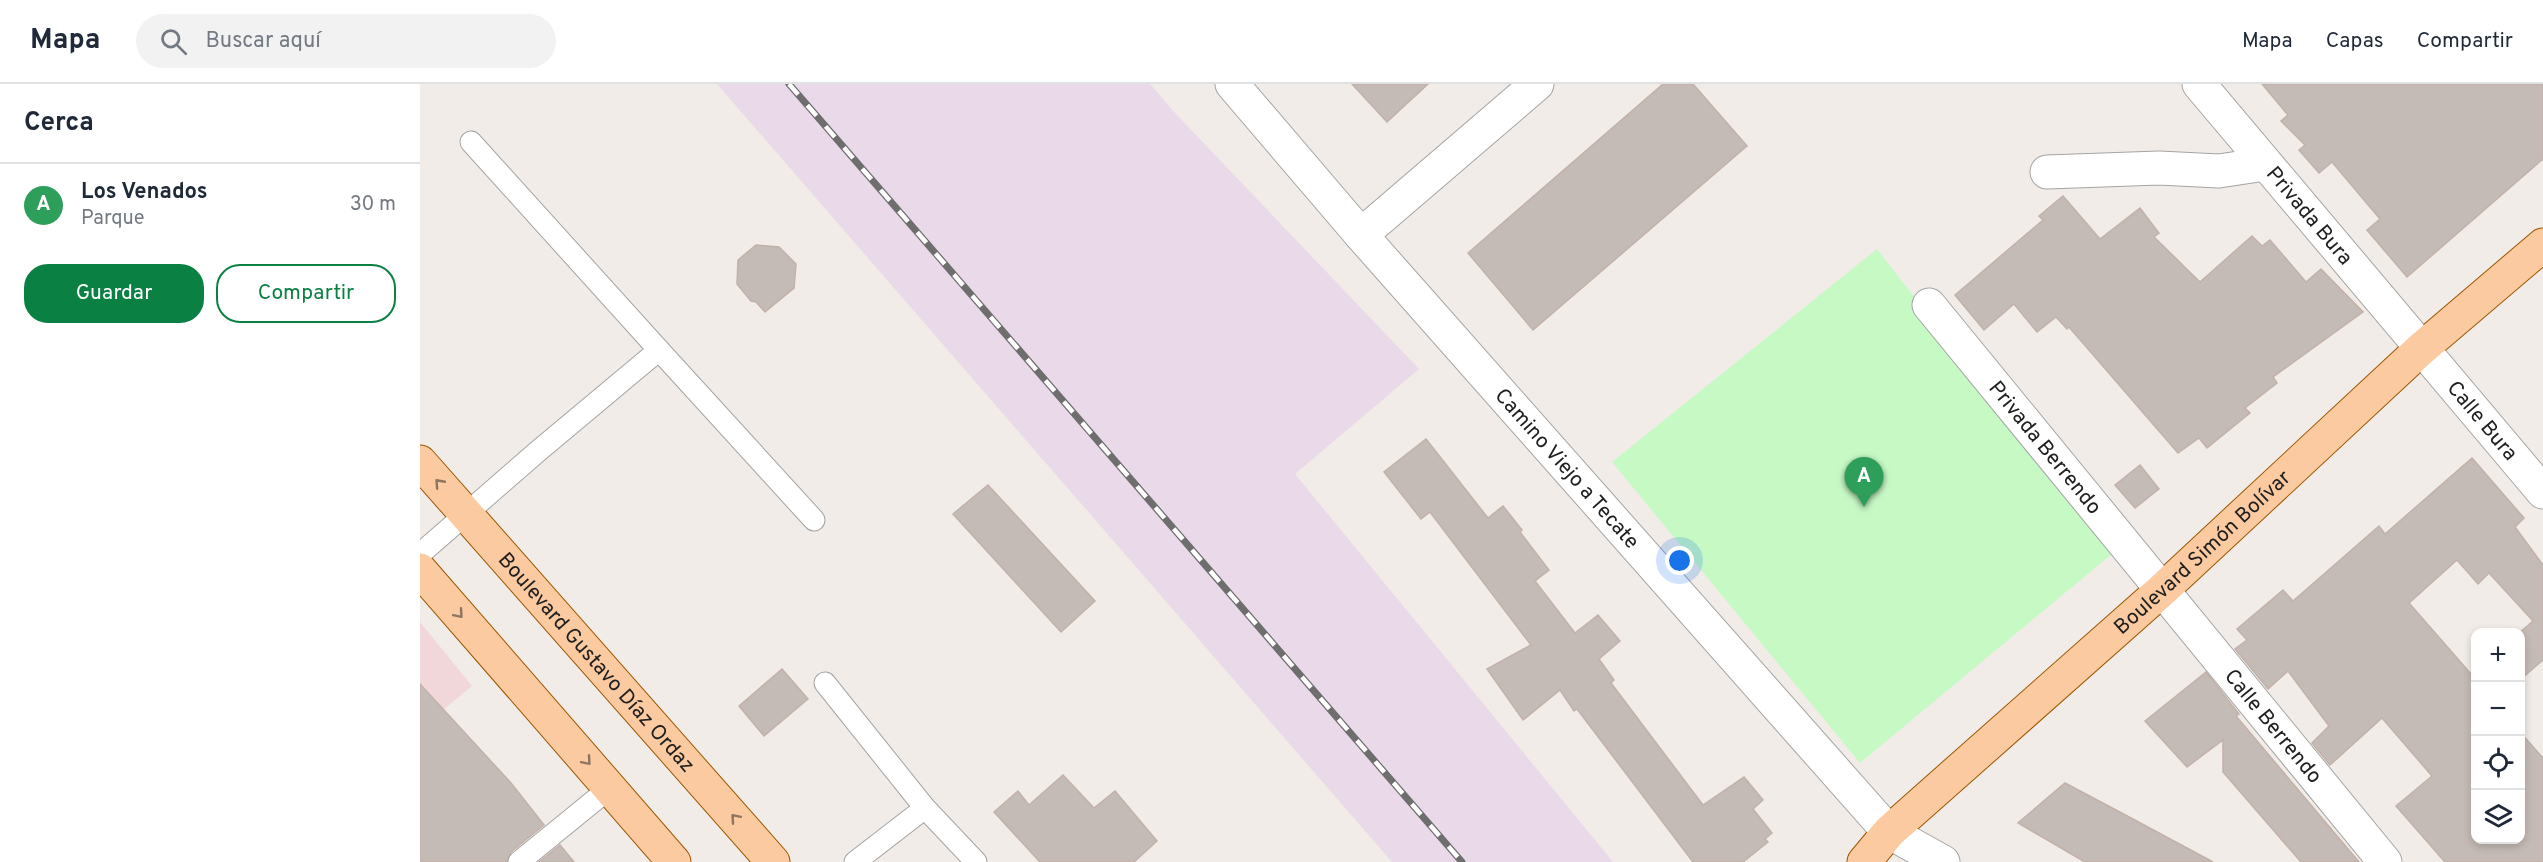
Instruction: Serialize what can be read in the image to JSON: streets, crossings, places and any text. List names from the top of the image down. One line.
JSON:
{"streets":{"main road":["Boulevard Simón Bolívar","Boulevard Gustavo Díaz Ordaz"],"street":["Privada Bura","Calle Bura","Privada Berrendo","Camino Viejo a Tecate","Calle Berrendo"]},"crossings":[["Privada Bura","Calle Bura"],["Privada Bura","Boulevard Simón Bolívar"],["Calle Bura","Boulevard Simón Bolívar"],["Privada Berrendo","Boulevard Simón Bolívar"],["Privada Berrendo","Calle Berrendo"],["Camino Viejo a Tecate","Boulevard Simón Bolívar"],["Boulevard Simón Bolívar","Calle Berrendo"]],"page":{"header":"Mapa","search":"Buscar aquí","nav":["Mapa","Capas","Compartir"],"heading":"Cerca","list":[{"mark":"A","name":"Los Venados","note":"Parque","value":"30 m"}],"buttons":["Guardar","Compartir"],"pins":"A","map_buttons":["+","−"]}}
